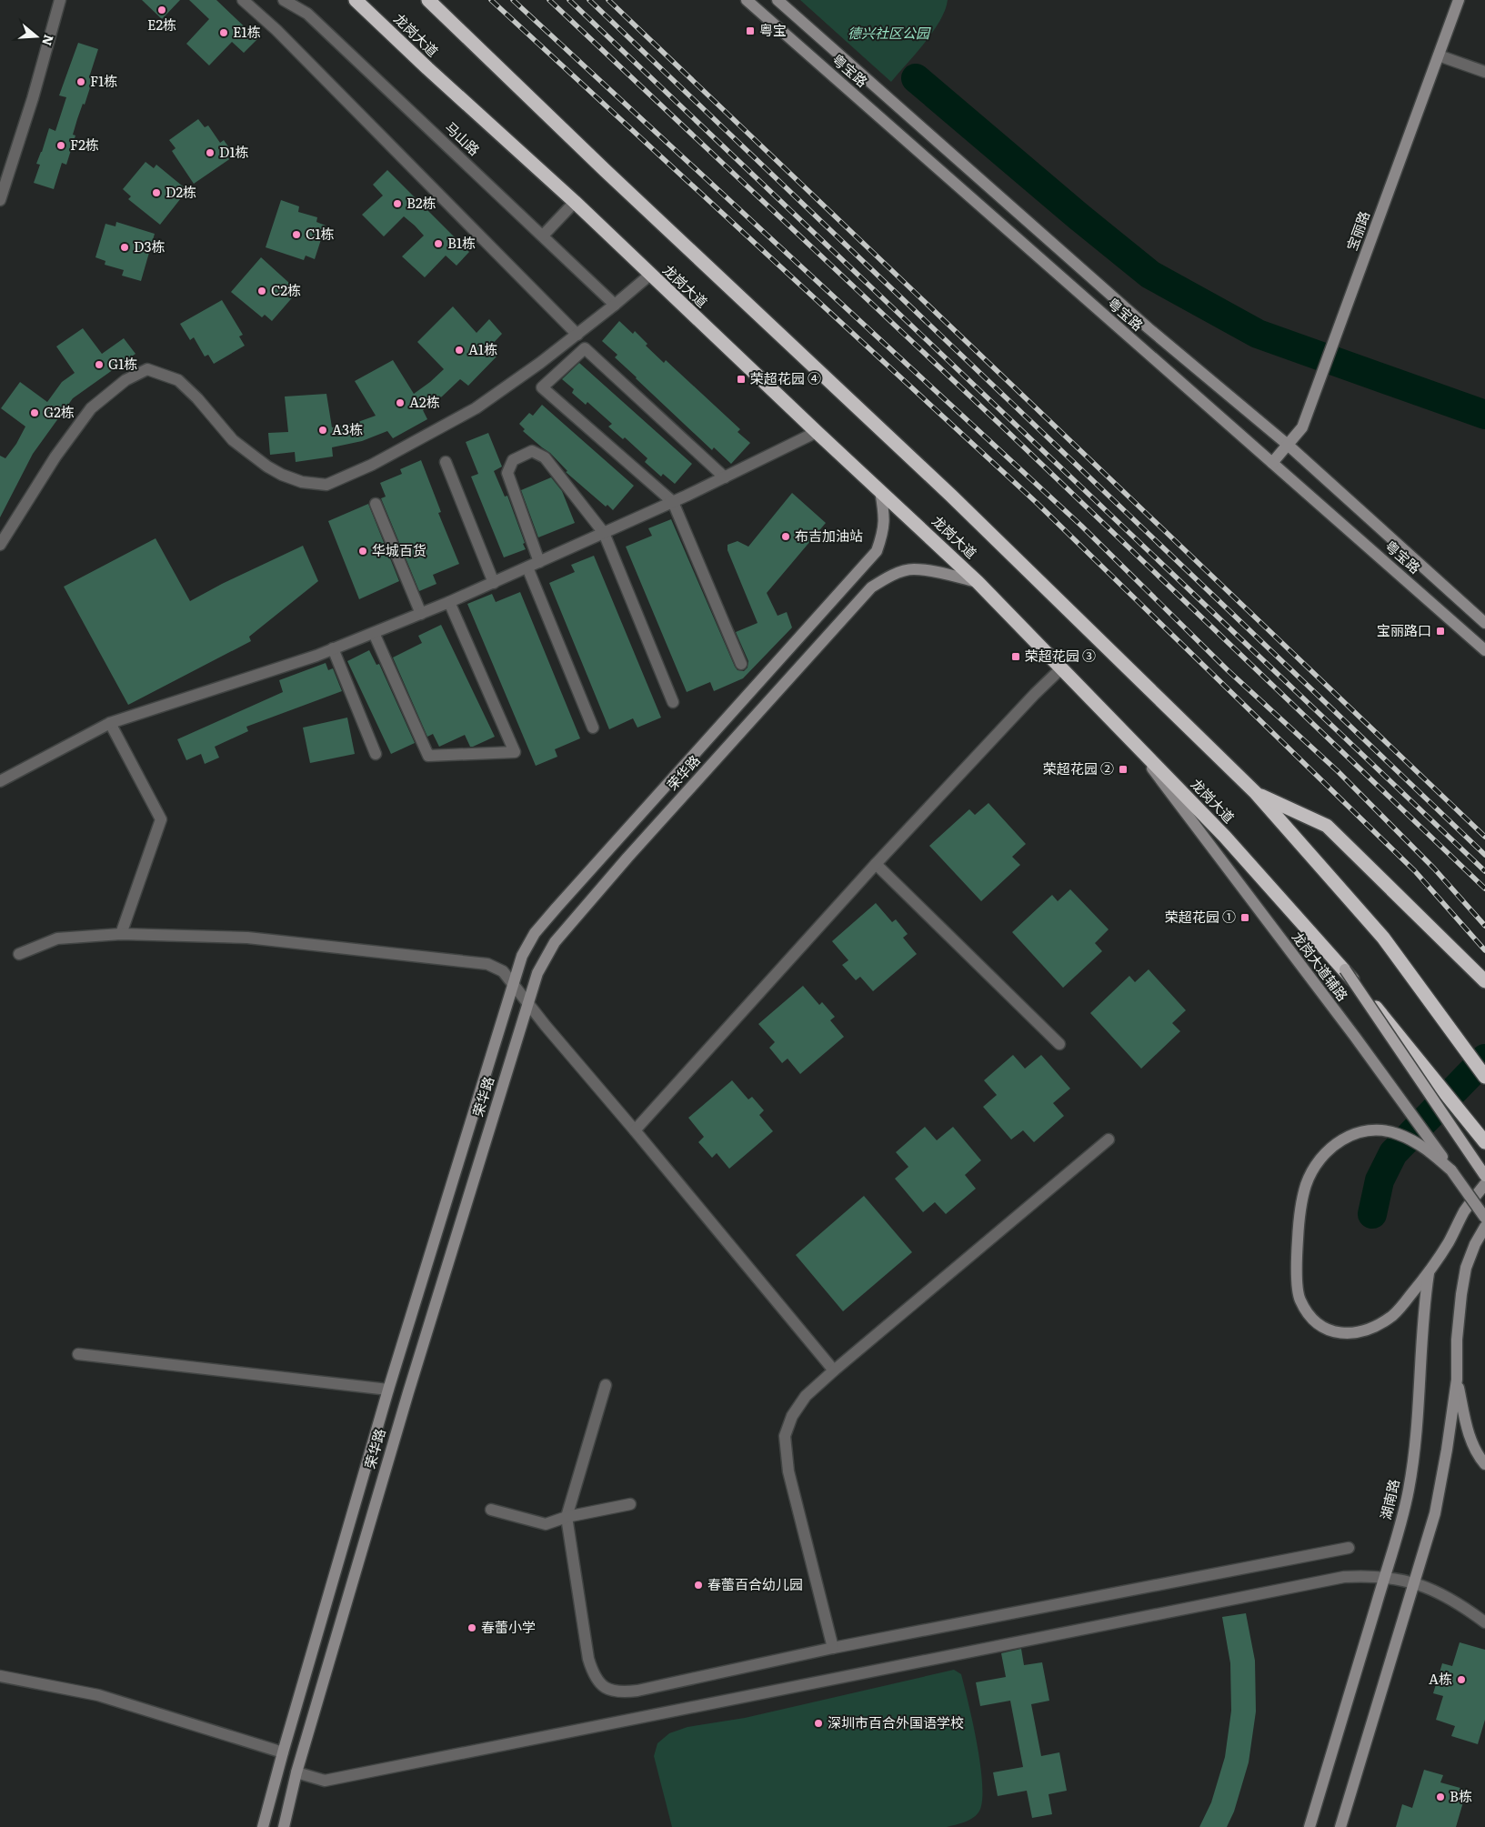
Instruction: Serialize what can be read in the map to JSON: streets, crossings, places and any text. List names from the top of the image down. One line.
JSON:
{"streets":{"highway":["龙岗大道"],"main road":["粤宝路","宝丽路","荣华路","龙岗大道辅路","湖南路"],"street":["马山路"]},"crossings":[["龙岗大道","荣华路"],["龙岗大道","龙岗大道辅路"],["粤宝路","宝丽路"]],"parks":["德兴社区公园"],"places":{"other":["E2栋","E1栋","F1栋","F2栋","D1栋","D2栋","B2栋","C1栋","B1栋","D3栋","C2栋","A1栋","G1栋","A2栋","G2栋","A3栋","布吉加油站","华城百货","春蕾百合幼儿园","春蕾小学","A栋","深圳市百合外国语学校","B栋"],"transit":["粤宝","荣超花园 ④","宝丽路口","荣超花园 ③","荣超花园 ②","荣超花园 ①"]},"north":"right"}
